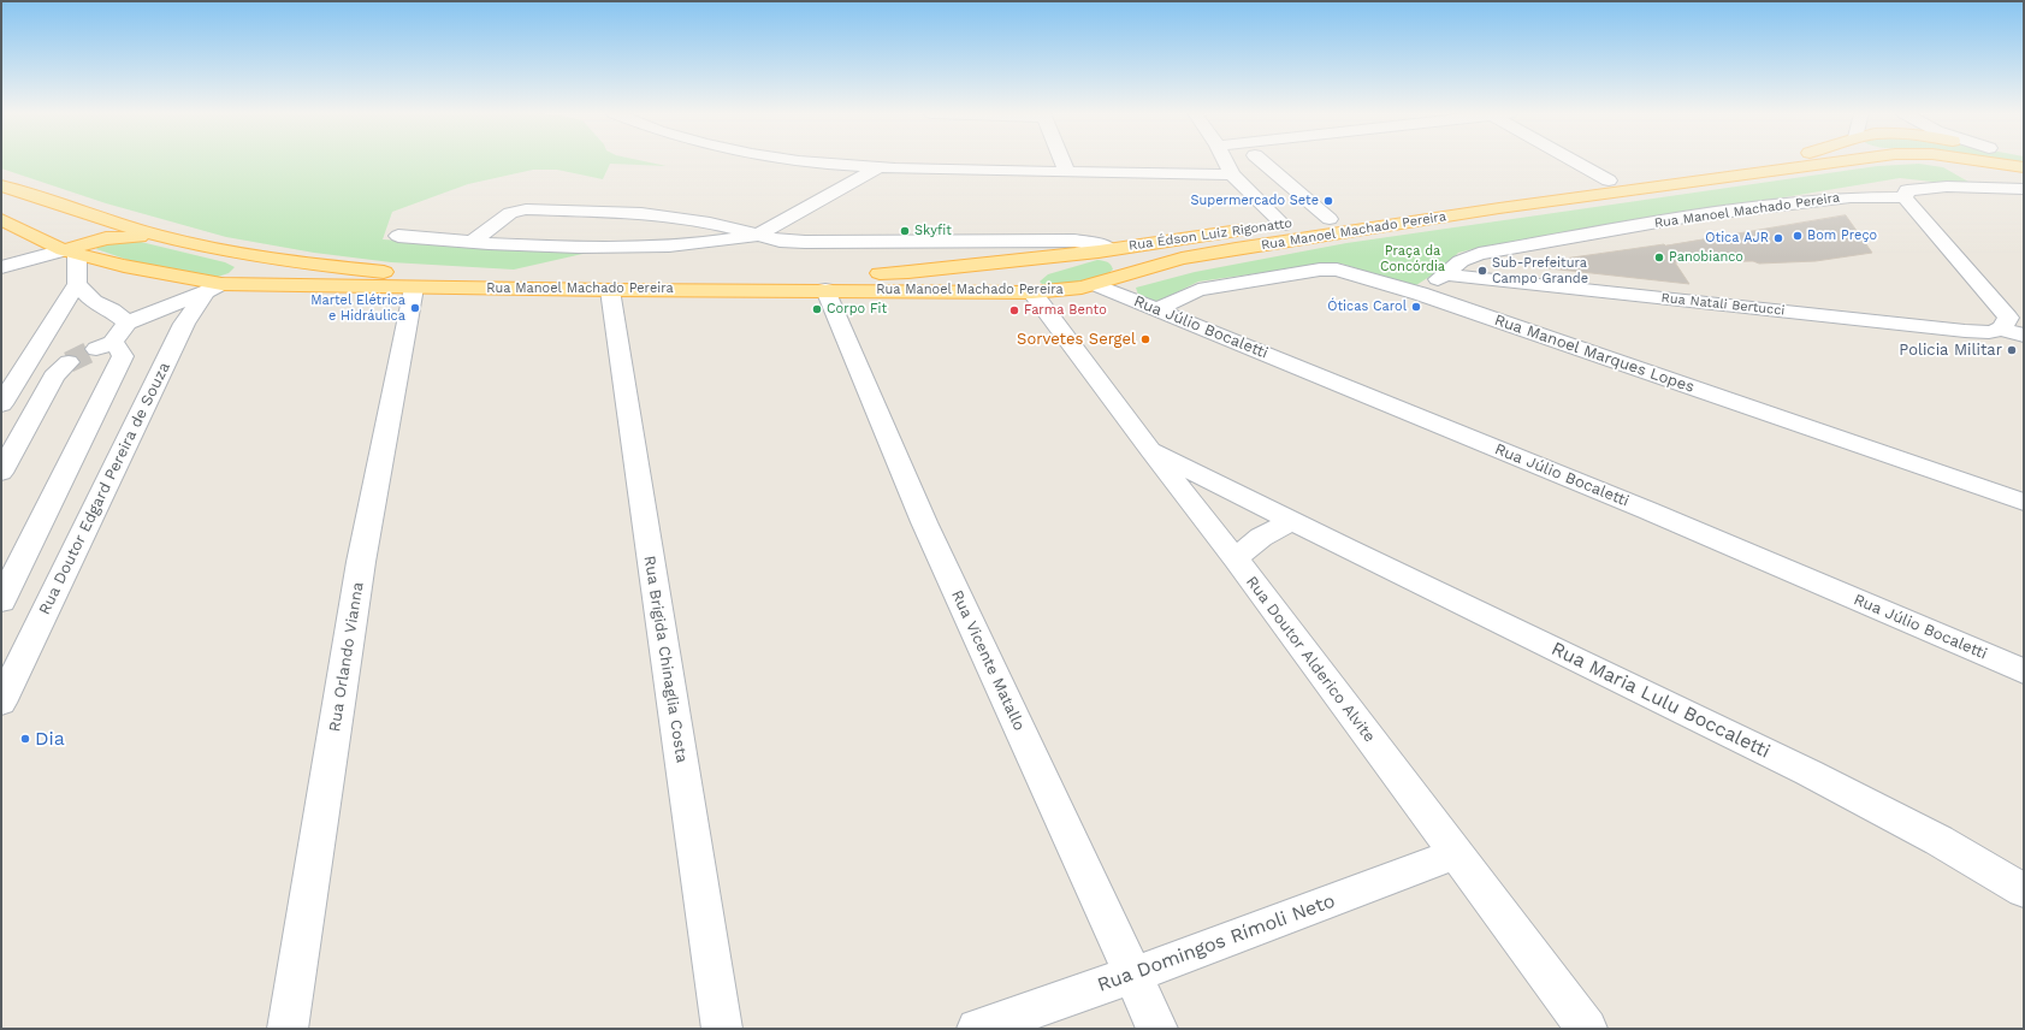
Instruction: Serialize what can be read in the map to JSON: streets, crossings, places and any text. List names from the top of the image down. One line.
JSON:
{"streets":{"main road":["Rua Manoel Machado Pereira","Rua Édson Luiz Rigonatto"],"street":["Rua Natali Bertucci","Rua Júlio Bocaletti","Rua Manoel Marques Lopes","Rua Doutor Edgard Pereira de Souza","Rua Orlando Vianna","Rua Brigida Chinaglia Costa","Rua Doutor Alderico Alvite","Rua Vicente Matallo","Rua Maria Lulu Boccaletti","Rua Domingos Rímoli Neto"]},"crossings":[["Rua Manoel Machado Pereira","Rua Édson Luiz Rigonatto"],["Rua Manoel Machado Pereira","Rua Natali Bertucci"],["Rua Manoel Machado Pereira","Rua Júlio Bocaletti"],["Rua Manoel Machado Pereira","Rua Manoel Marques Lopes"],["Rua Manoel Machado Pereira","Rua Doutor Edgard Pereira de Souza"],["Rua Manoel Machado Pereira","Rua Orlando Vianna"],["Rua Manoel Machado Pereira","Rua Brigida Chinaglia Costa"],["Rua Manoel Machado Pereira","Rua Doutor Alderico Alvite"],["Rua Manoel Machado Pereira","Rua Vicente Matallo"],["Rua Júlio Bocaletti","Rua Manoel Marques Lopes"],["Rua Doutor Alderico Alvite","Rua Maria Lulu Boccaletti"],["Rua Doutor Alderico Alvite","Rua Domingos Rímoli Neto"],["Rua Vicente Matallo","Rua Domingos Rímoli Neto"]],"parks":["Praça da Concórdia"],"places":["Supermercado Sete","Skyfit","Bom Preço","Otica AJR","Panobianco","Sub-Prefeitura Campo Grande","Óticas Carol","Martel Elétrica e Hidráulica","Corpo Fit","Farma Bento","Sorvetes Sergel","Policia Militar","Dia"]}
